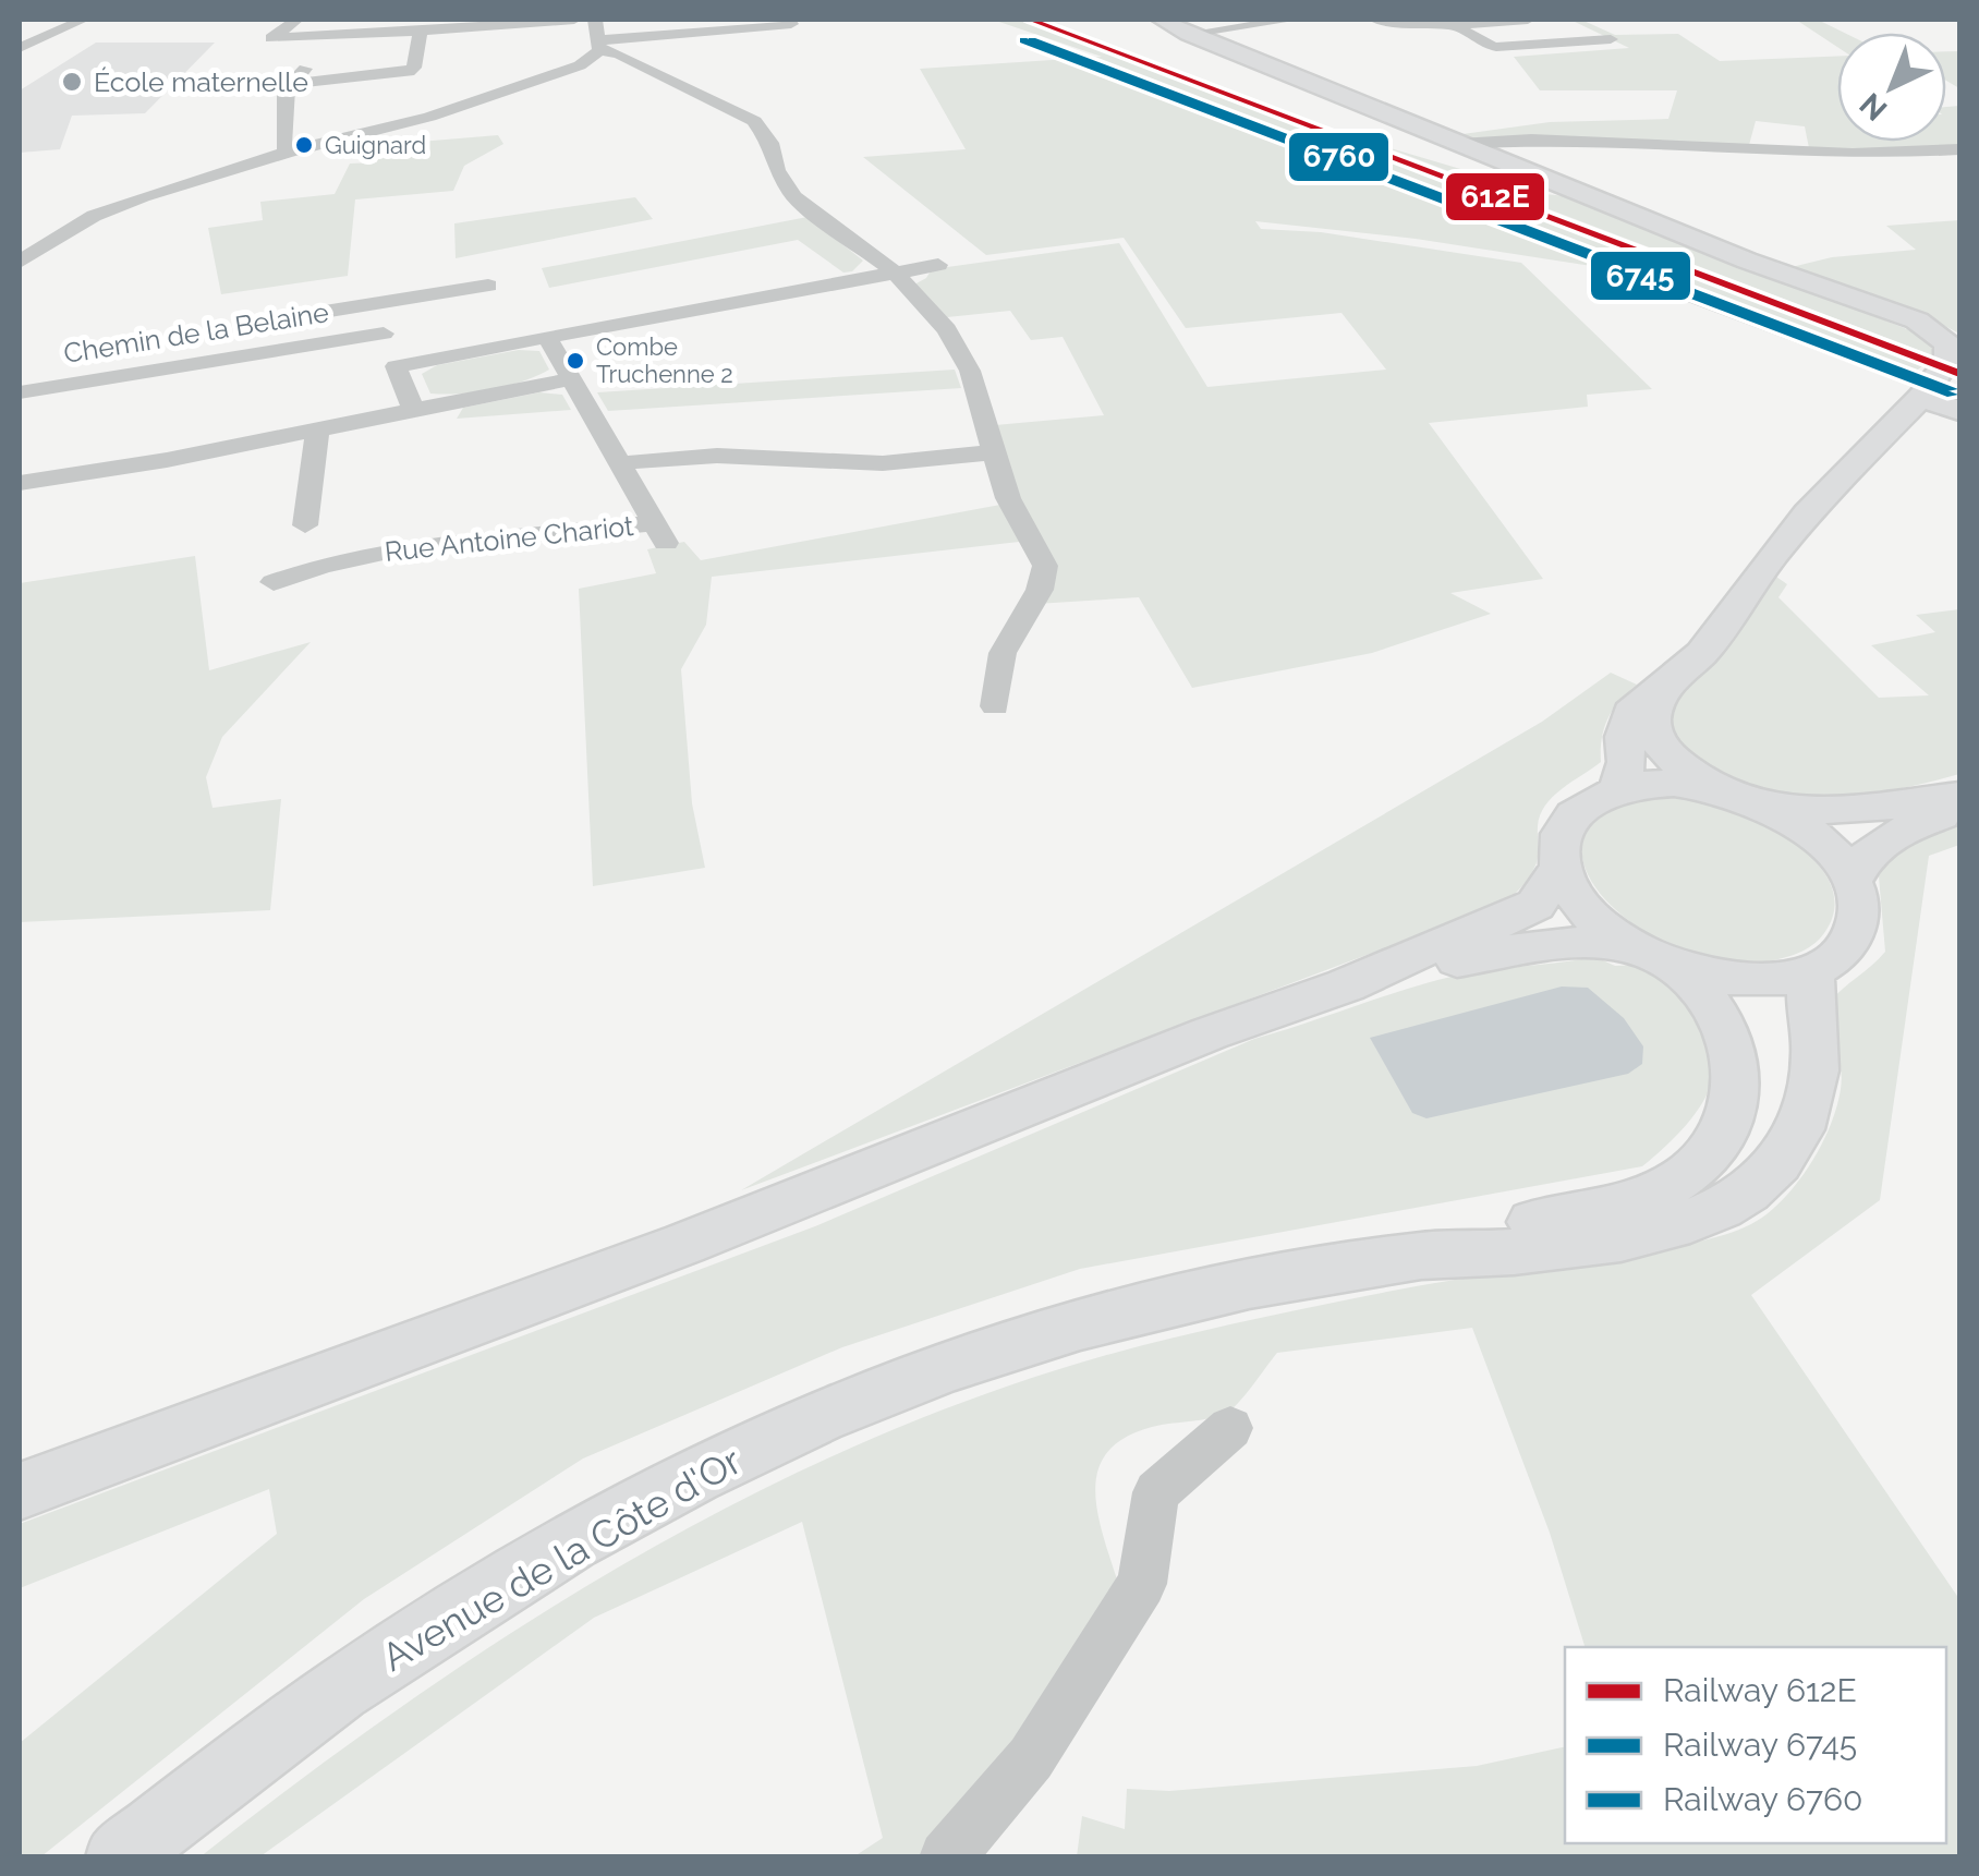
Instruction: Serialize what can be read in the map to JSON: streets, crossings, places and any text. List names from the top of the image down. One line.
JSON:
{"streets":{"main road":["Avenue de la Côte d'Or"],"street":["Chemin de la Belaine","Rue Antoine Chariot"]},"places":["École maternelle","Guignard","Combe Truchenne 2"],"lines":["rail line 612E","rail line 6745","rail line 6760"],"legend":["Railway 612E","Railway 6745","Railway 6760"],"north":"bottom left"}
